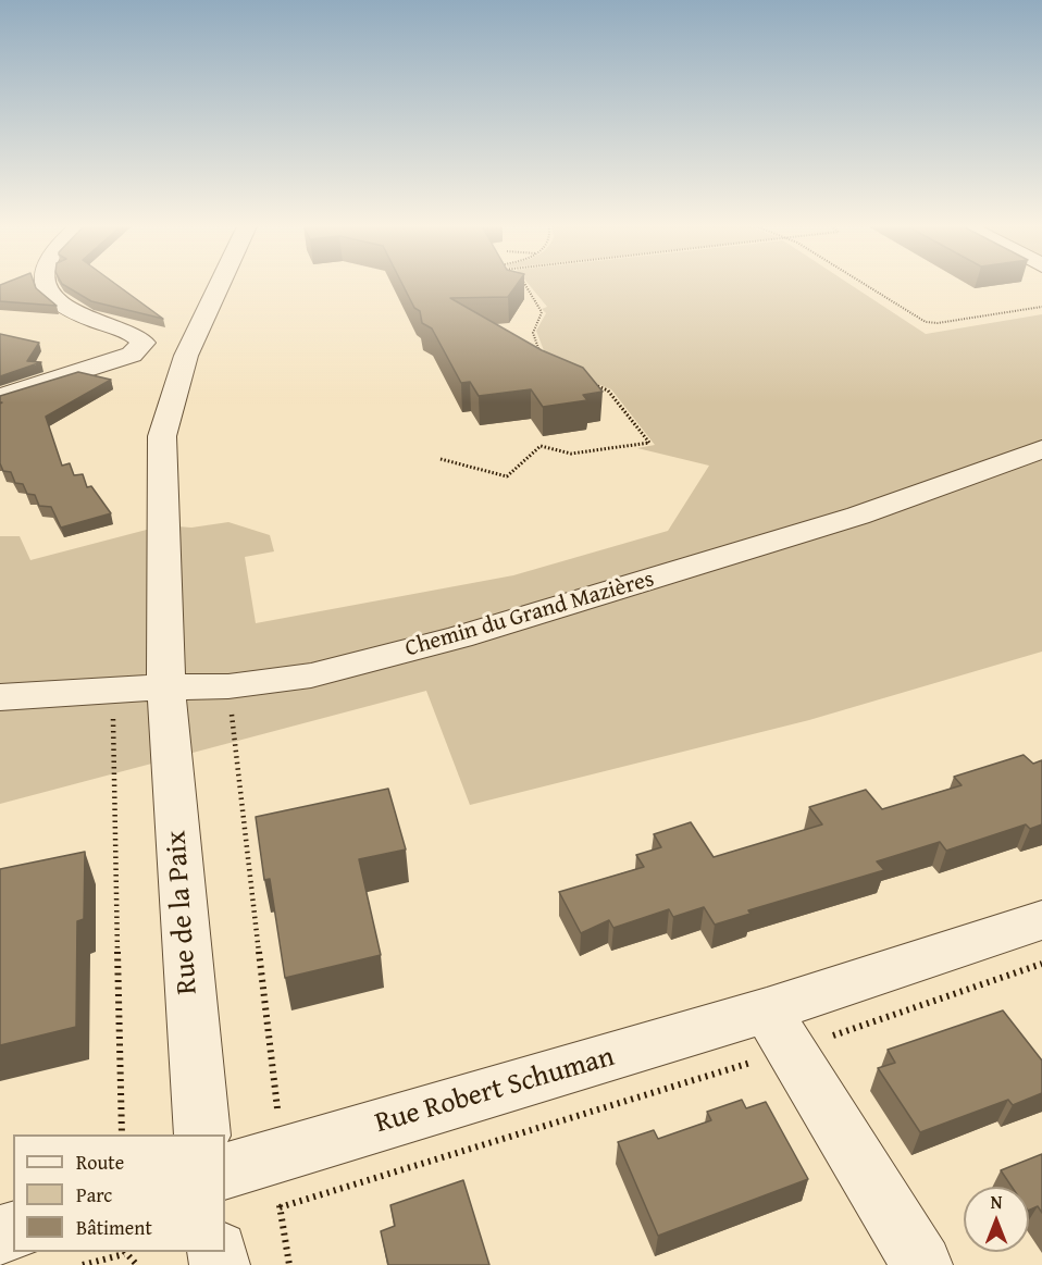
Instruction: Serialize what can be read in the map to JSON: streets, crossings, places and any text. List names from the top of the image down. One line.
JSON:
{"streets":{"street":["Chemin du Grand Mazières","Rue de la Paix","Rue Robert Schuman"]},"crossings":[["Chemin du Grand Mazières","Rue de la Paix"]],"legend":["Route","Parc","Bâtiment"],"north":"top"}
